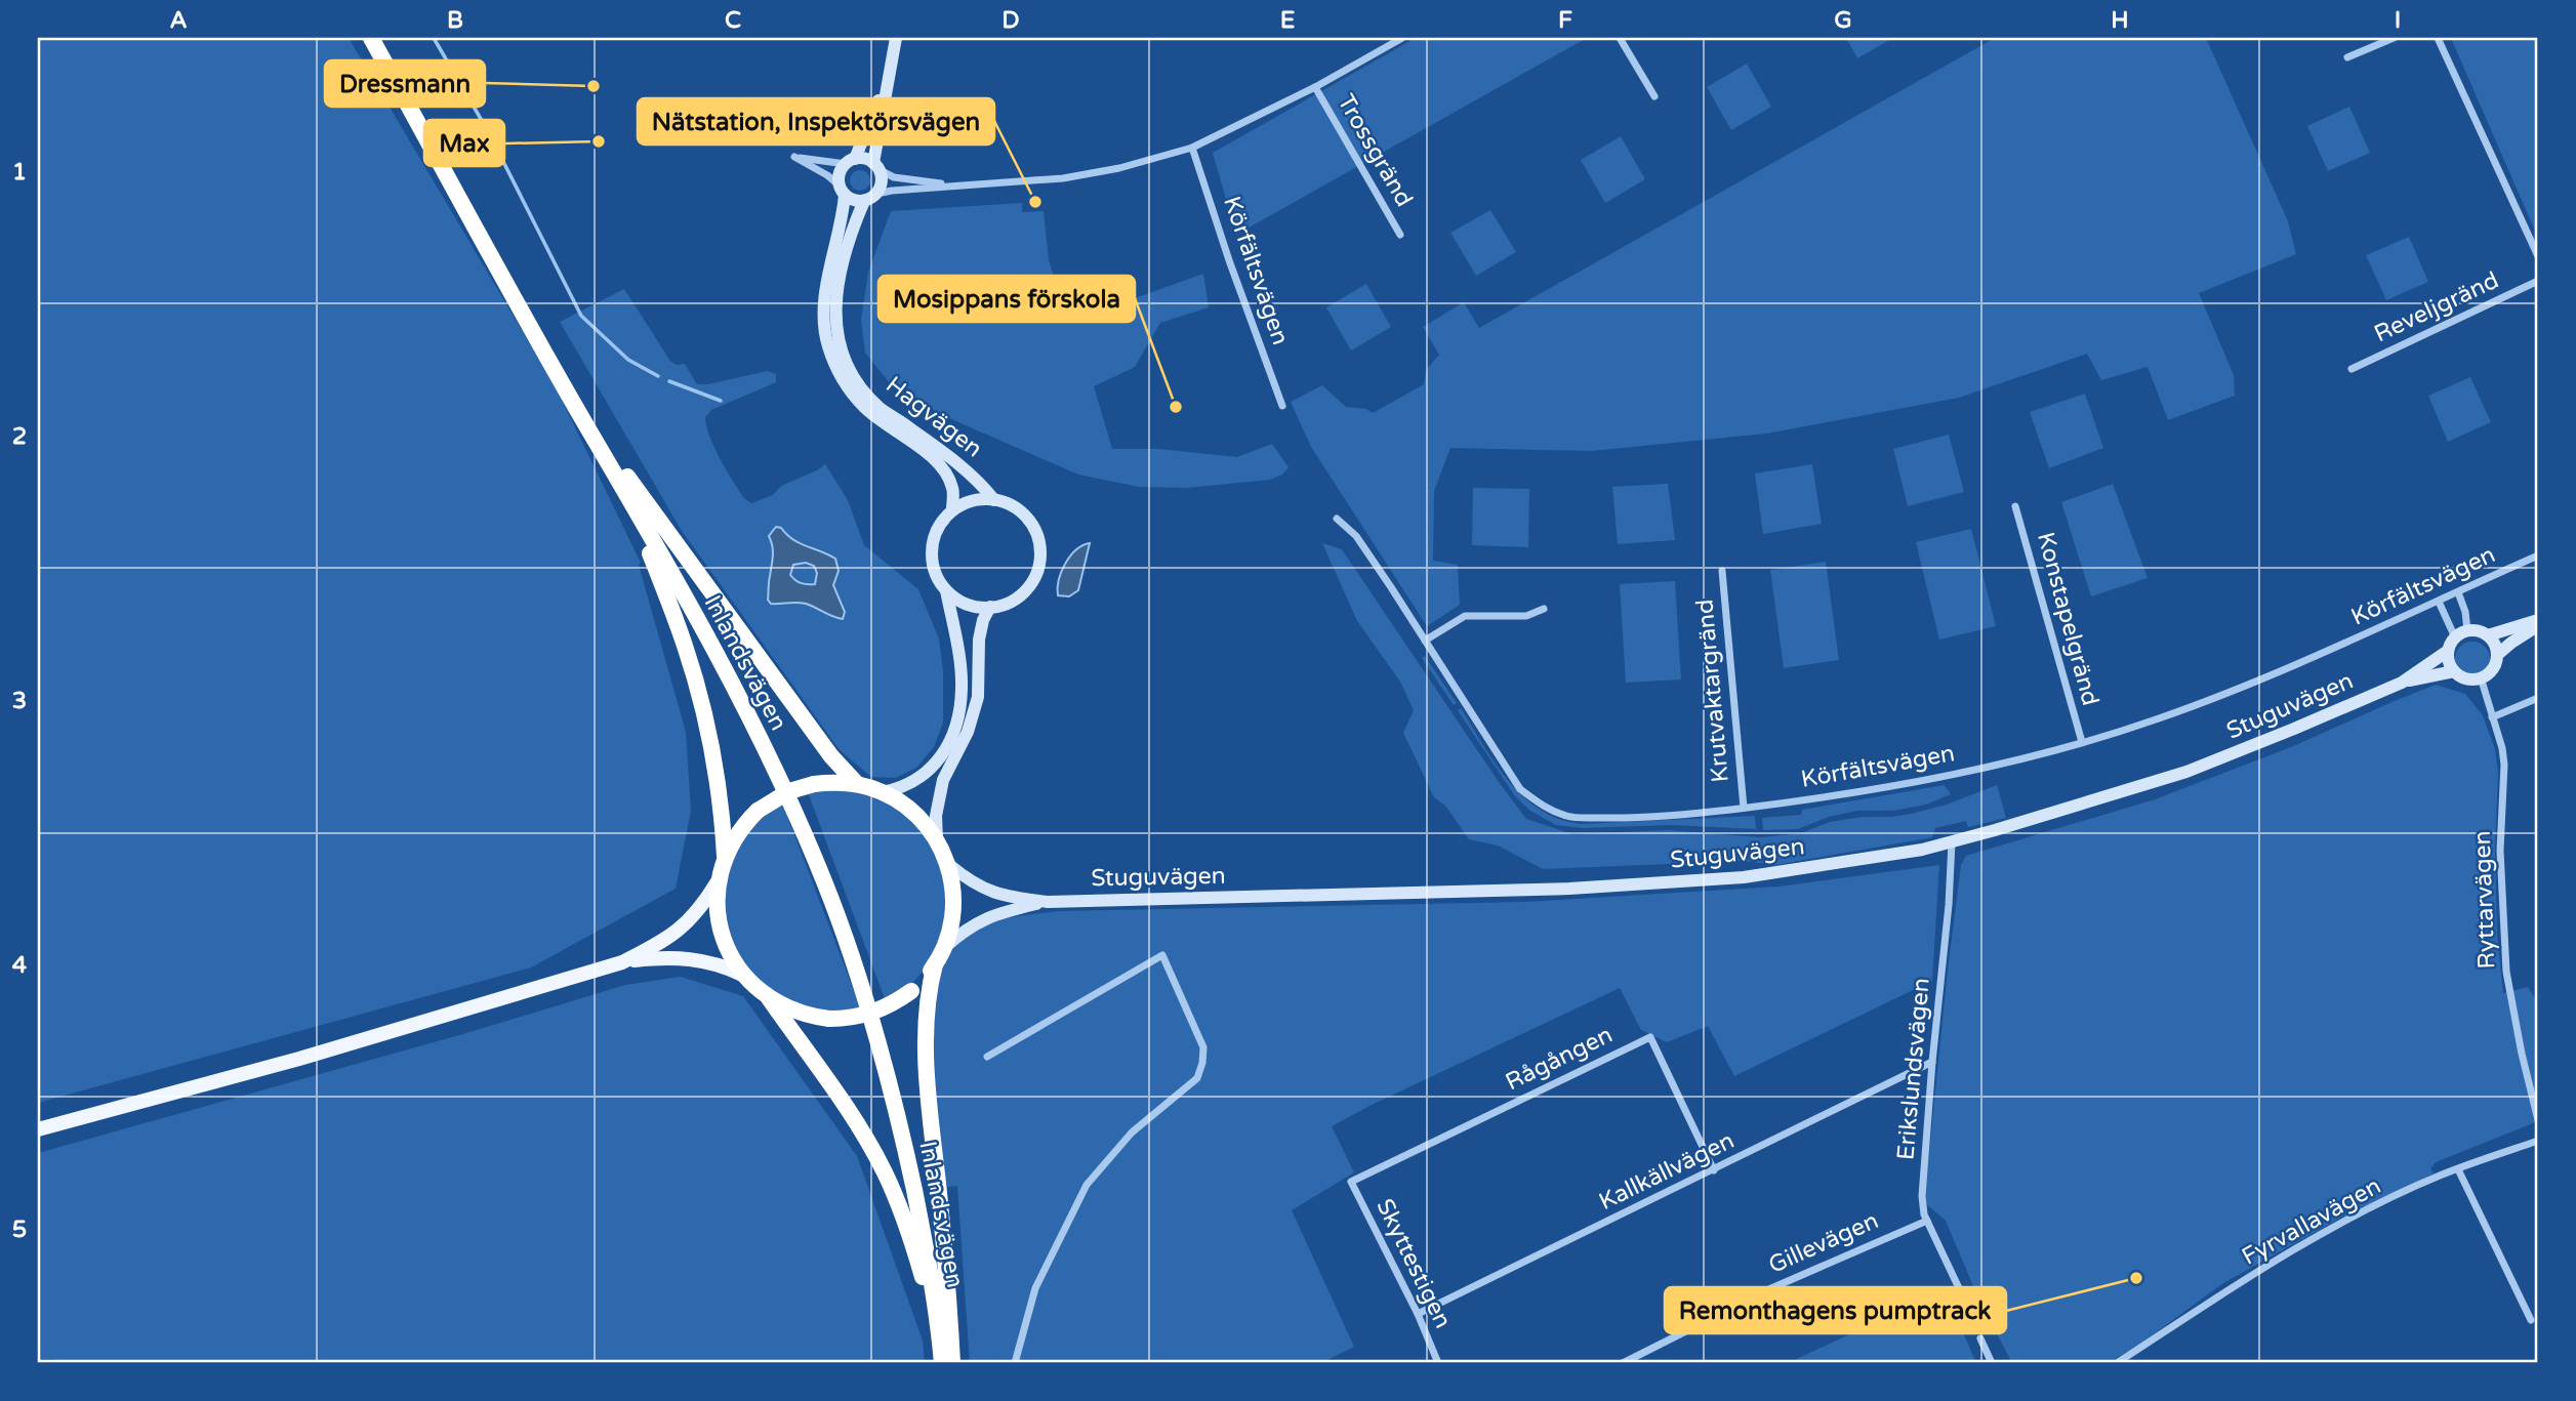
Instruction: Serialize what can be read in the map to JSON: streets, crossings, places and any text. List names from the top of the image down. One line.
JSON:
{"streets":{"highway":["Inlandsvägen"],"main road":["Hagvägen","Stuguvägen"],"street":["Trossgränd","Körfältsvägen","Reveljgränd","Konstapelgränd","Krutvaktargränd","Ryttarvägen","Rågången","Erikslundsvägen","Kallkällvägen","Fyrvallavägen","Gillevägen","Skyttestigen"]},"crossings":[["Körfältsvägen","Konstapelgränd"],["Körfältsvägen","Krutvaktargränd"],["Stuguvägen","Ryttarvägen"],["Stuguvägen","Erikslundsvägen"],["Rågången","Kallkällvägen"],["Rågången","Skyttestigen"],["Erikslundsvägen","Kallkällvägen"],["Erikslundsvägen","Gillevägen"],["Kallkällvägen","Skyttestigen"]],"places":["Dressmann","Max","Nätstation, Inspektörsvägen","Mosippans förskola","Remonthagens pumptrack"],"grid":{"columns":["A","B","C","D","E","F","G","H","I"],"rows":["1","2","3","4","5"]}}
